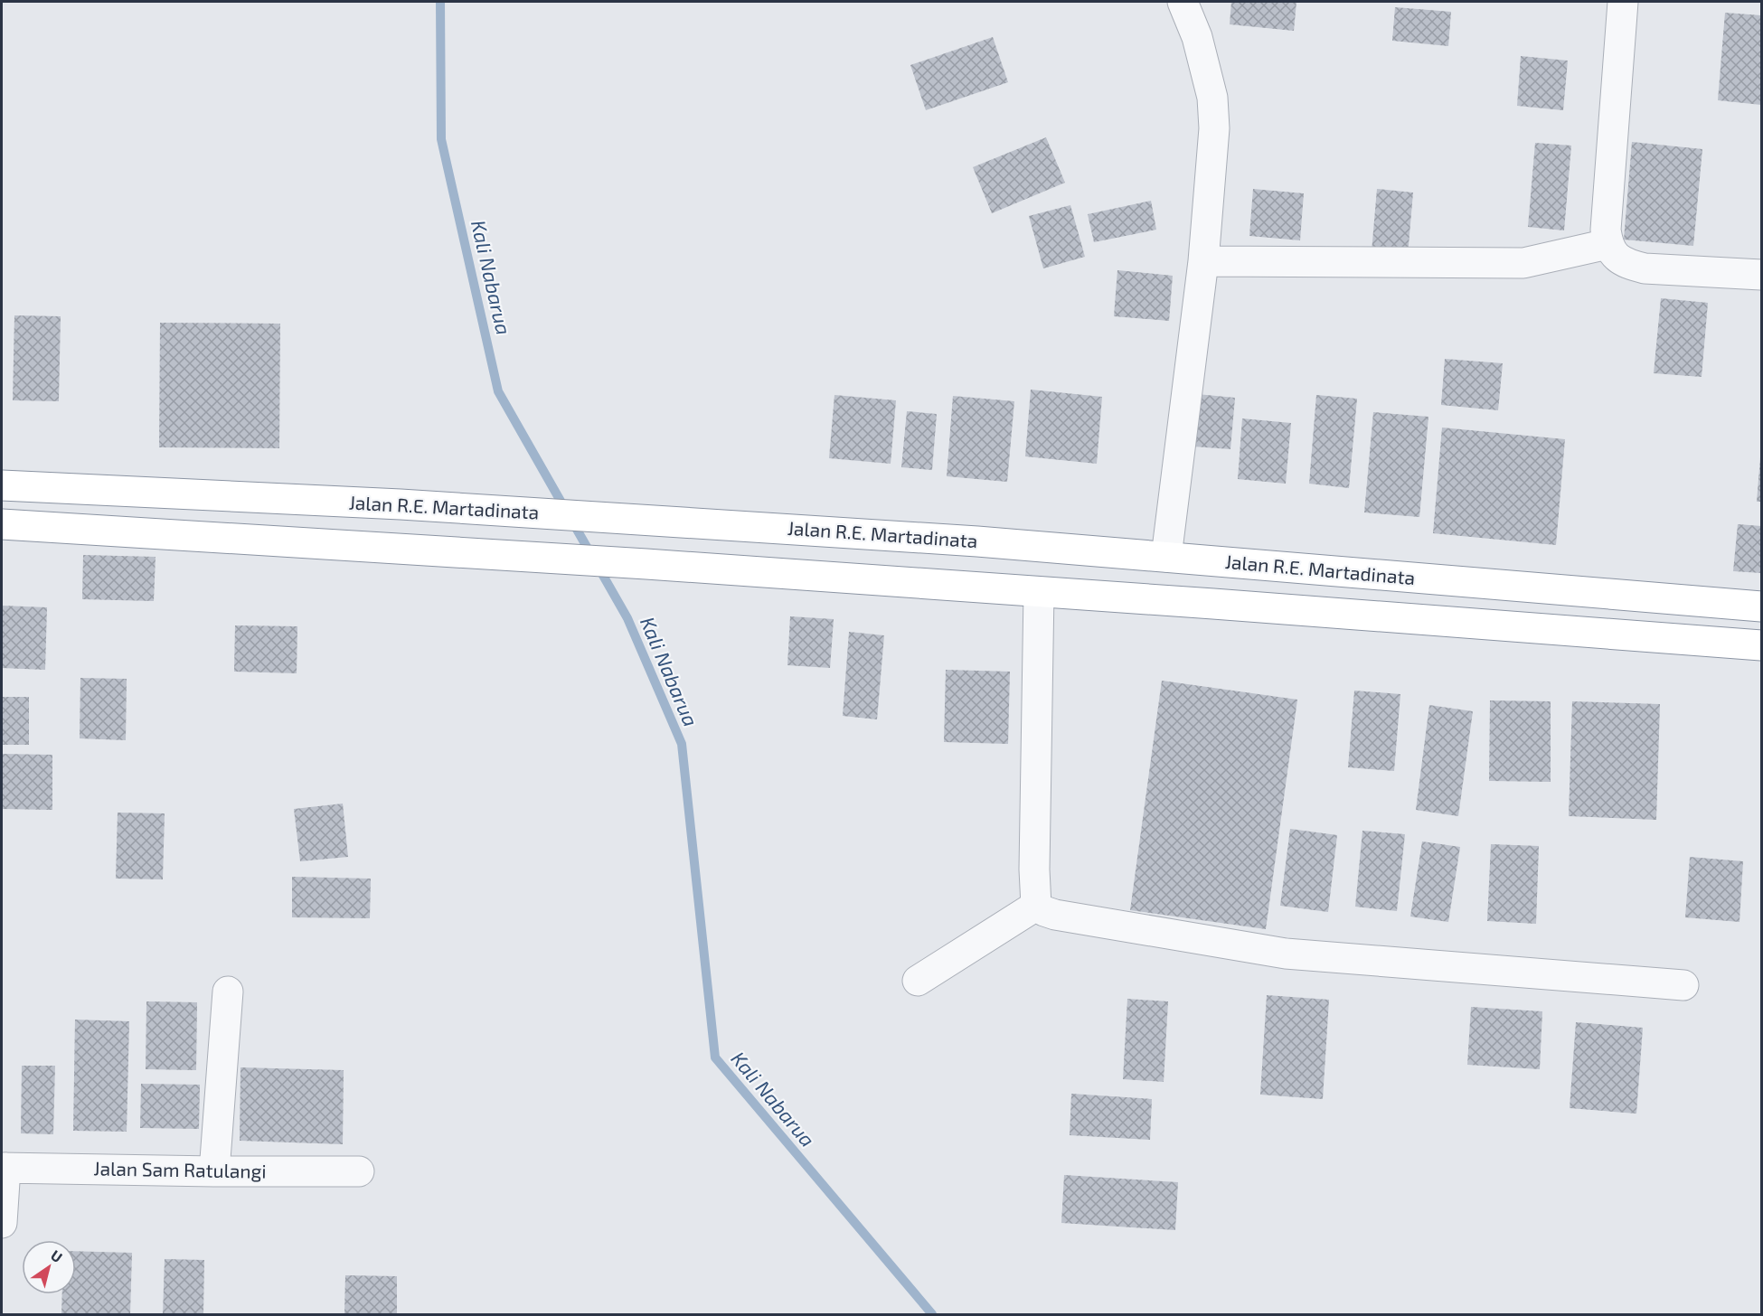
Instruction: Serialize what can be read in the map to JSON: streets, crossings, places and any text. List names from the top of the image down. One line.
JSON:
{"streets":{"highway":["Jalan R.E. Martadinata"],"street":["Jalan Sam Ratulangi"]},"water":["Kali Nabarua"],"north":"top right"}
